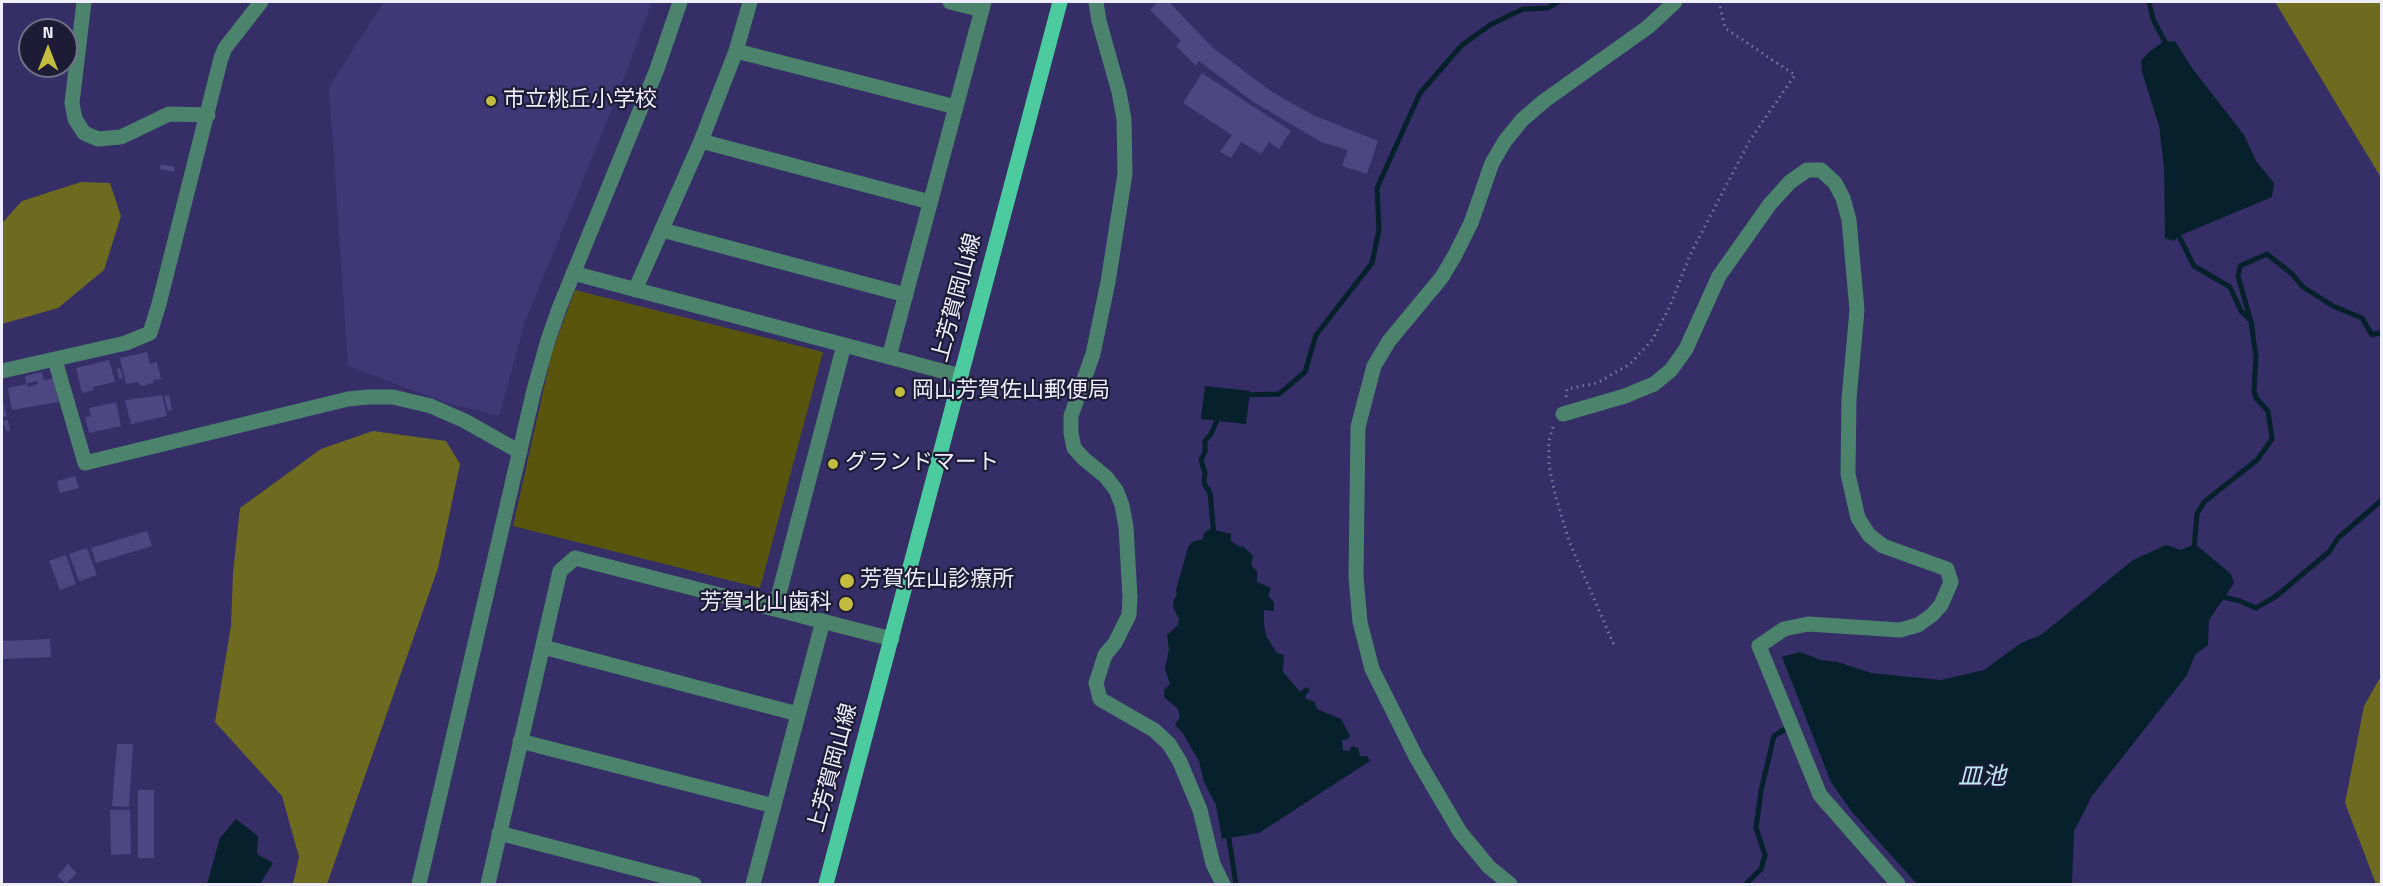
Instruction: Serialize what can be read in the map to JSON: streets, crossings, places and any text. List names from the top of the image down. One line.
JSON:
{"streets":{"main road":["上芳賀岡山線"]},"water":["皿池"],"places":["市立桃丘小学校","岡山芳賀佐山郵便局","グランドマート","芳賀佐山診療所","芳賀北山歯科"],"north":"top"}
